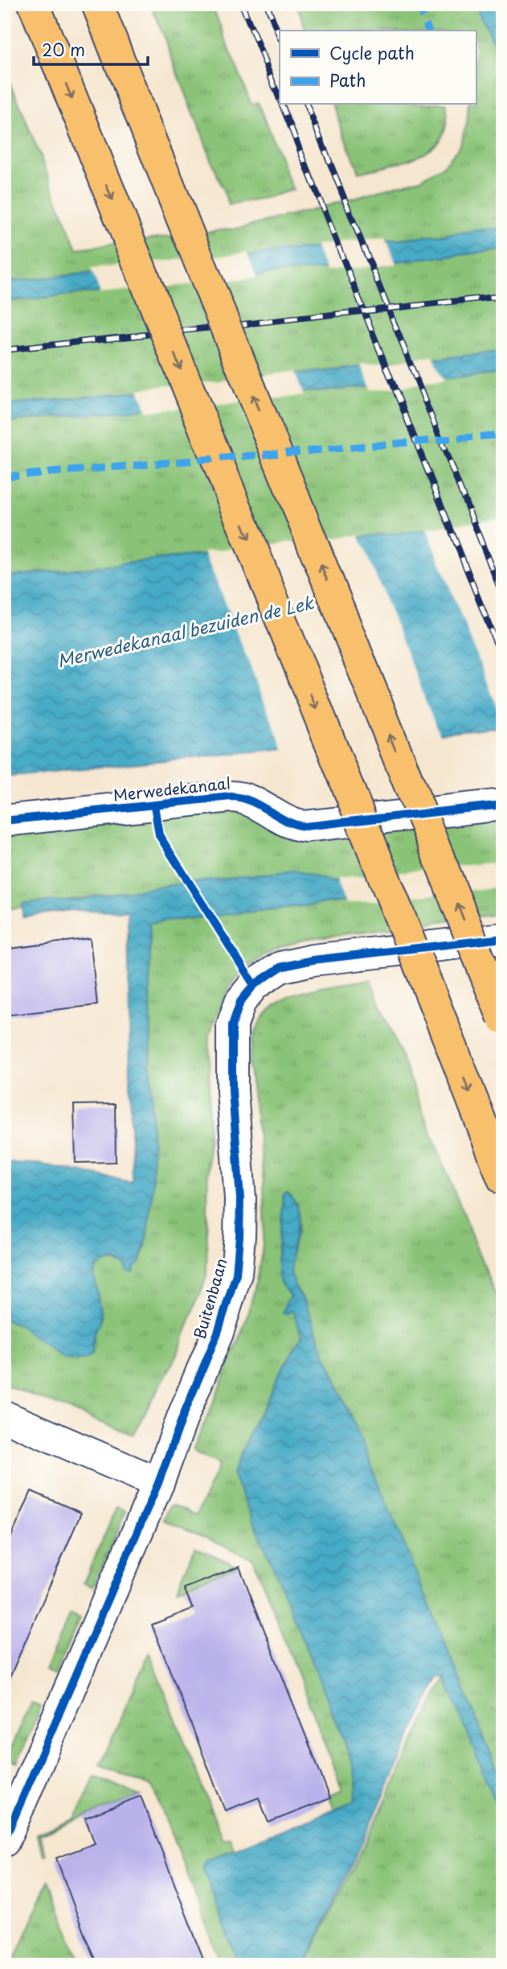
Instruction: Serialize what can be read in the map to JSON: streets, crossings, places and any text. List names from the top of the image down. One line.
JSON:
{"streets":{"street":["Merwedekanaal","Buitenbaan"]},"water":["Merwedekanaal bezuiden de Lek"],"legend":["Cycle path","Path"],"scale_bar":"20 m"}
